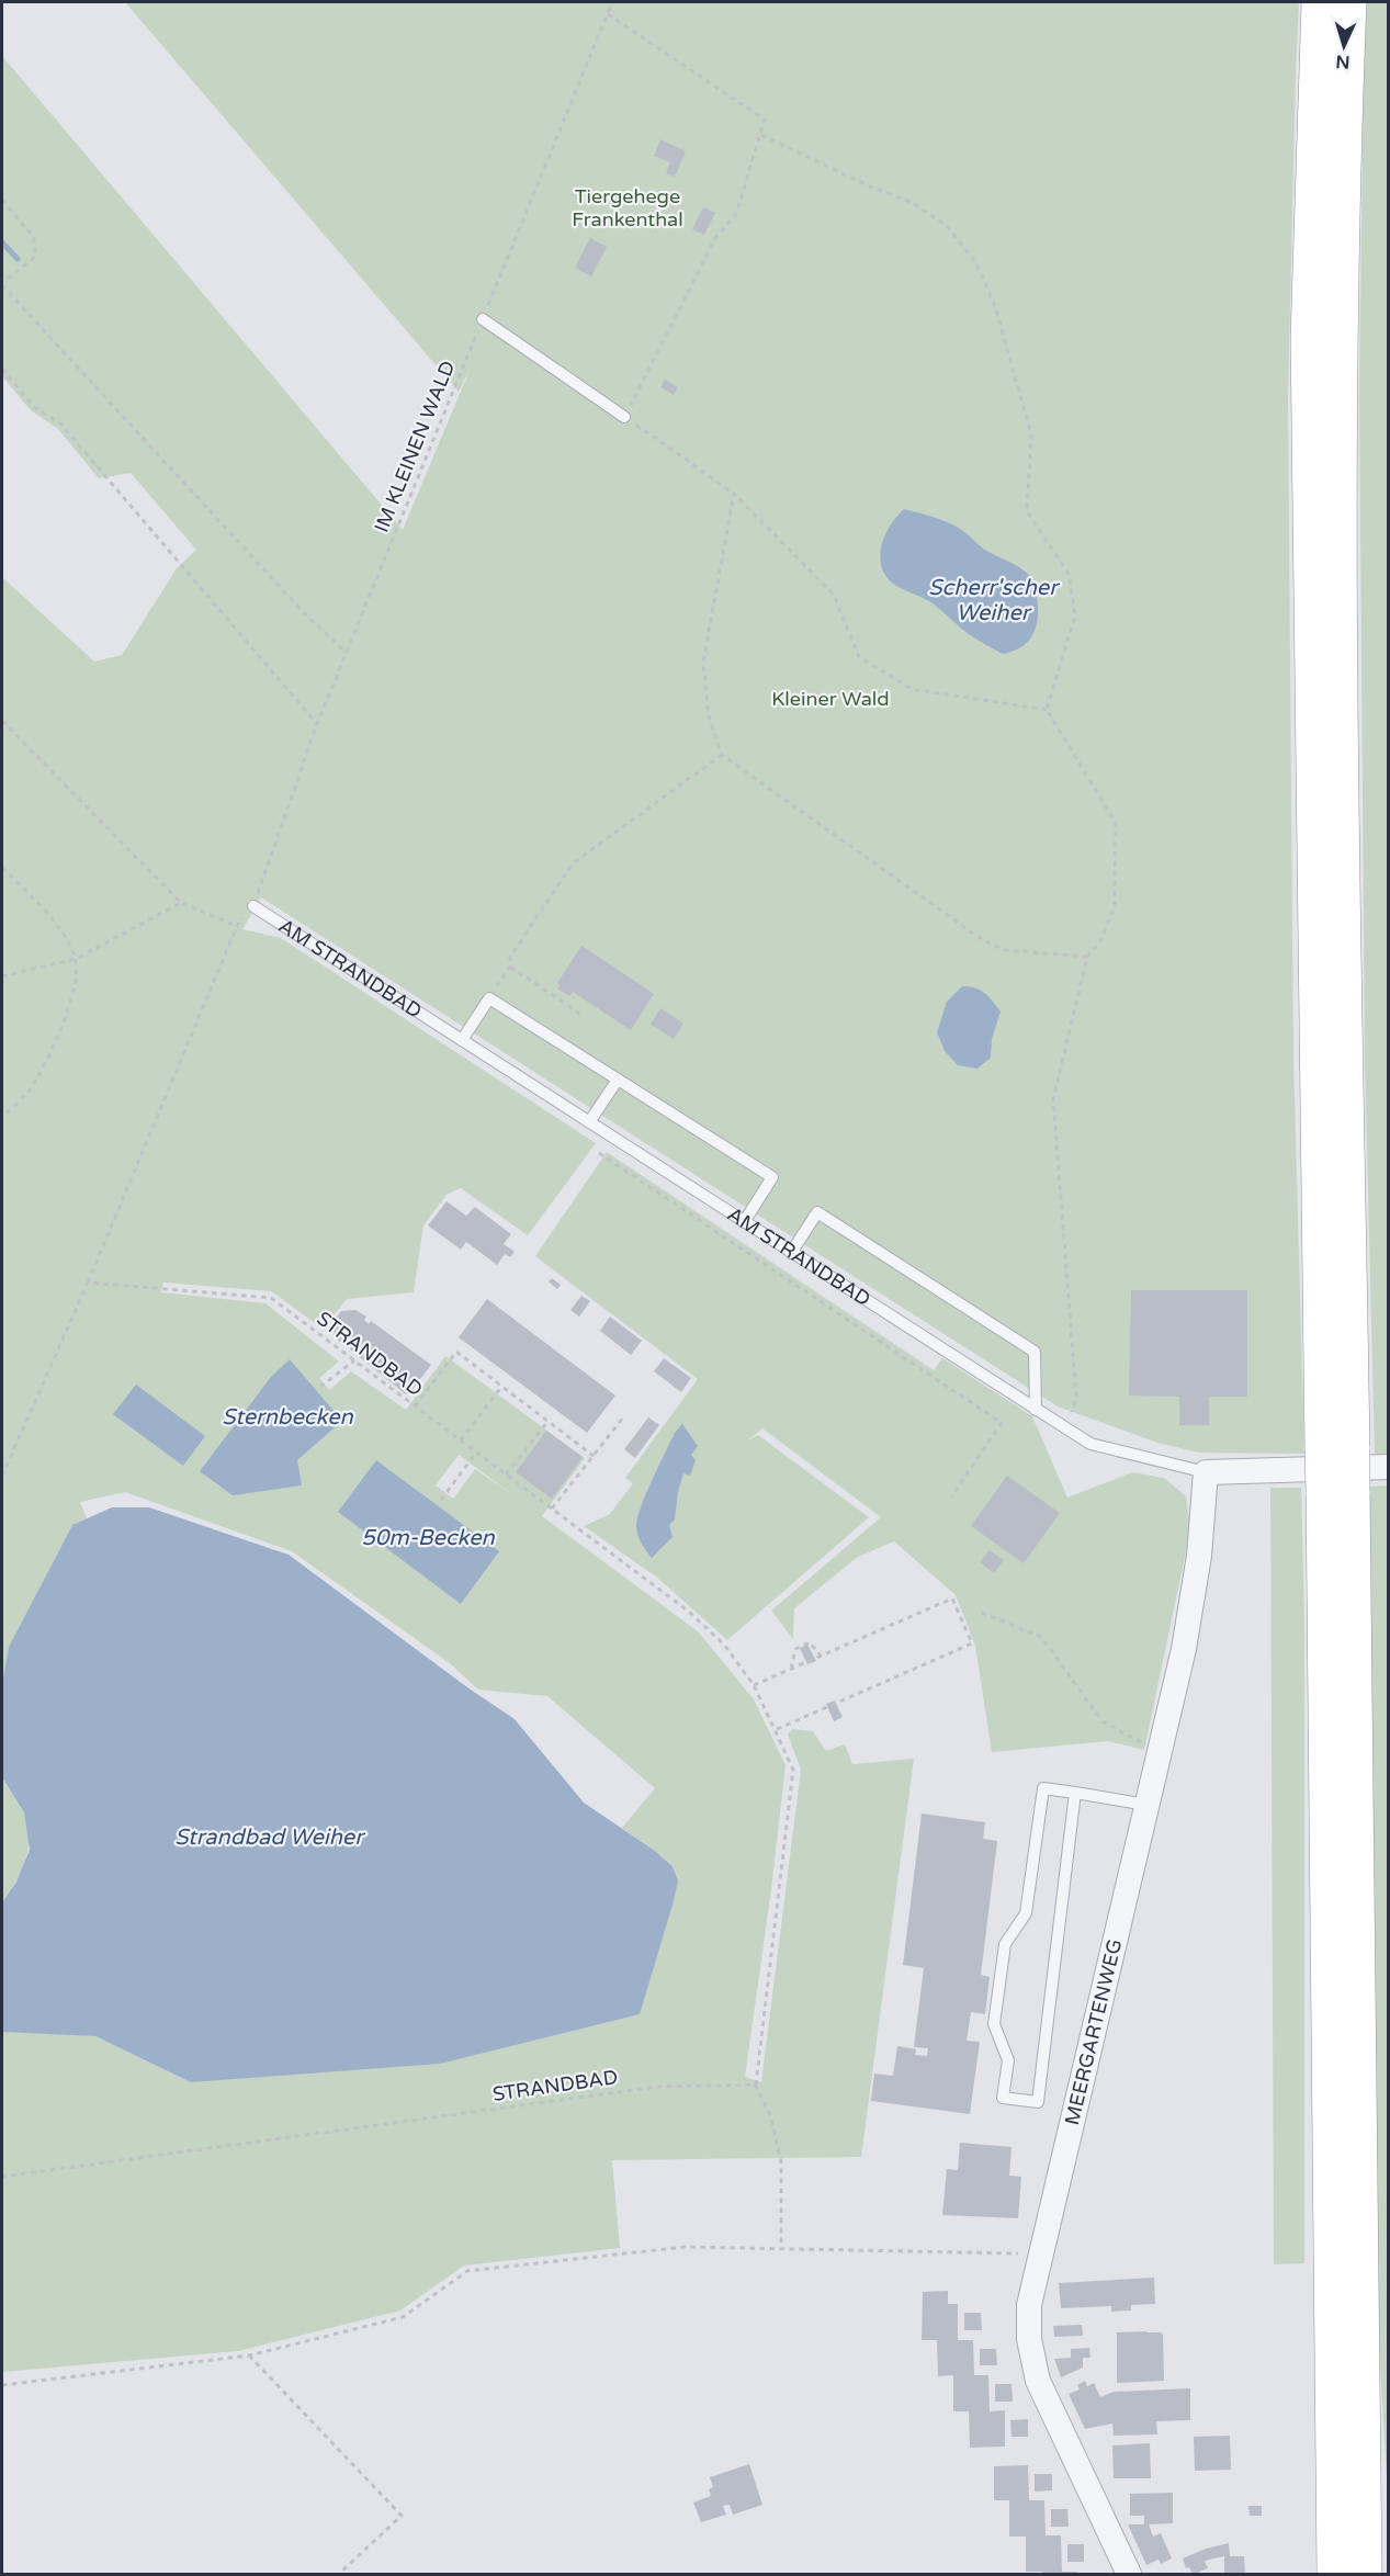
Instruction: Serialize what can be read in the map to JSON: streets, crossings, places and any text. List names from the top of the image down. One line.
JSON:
{"streets":{"street":["AM STRANDBAD","MEERGARTENWEG"],"path":["IM KLEINEN WALD","STRANDBAD"]},"crossings":[["IM KLEINEN WALD","AM STRANDBAD"],["AM STRANDBAD","MEERGARTENWEG"]],"water":["Scherr'scher Weiher","Sternbecken","50m-Becken","Strandbad Weiher"],"parks":["Tiergehege Frankenthal","Kleiner Wald"],"north":"bottom"}
